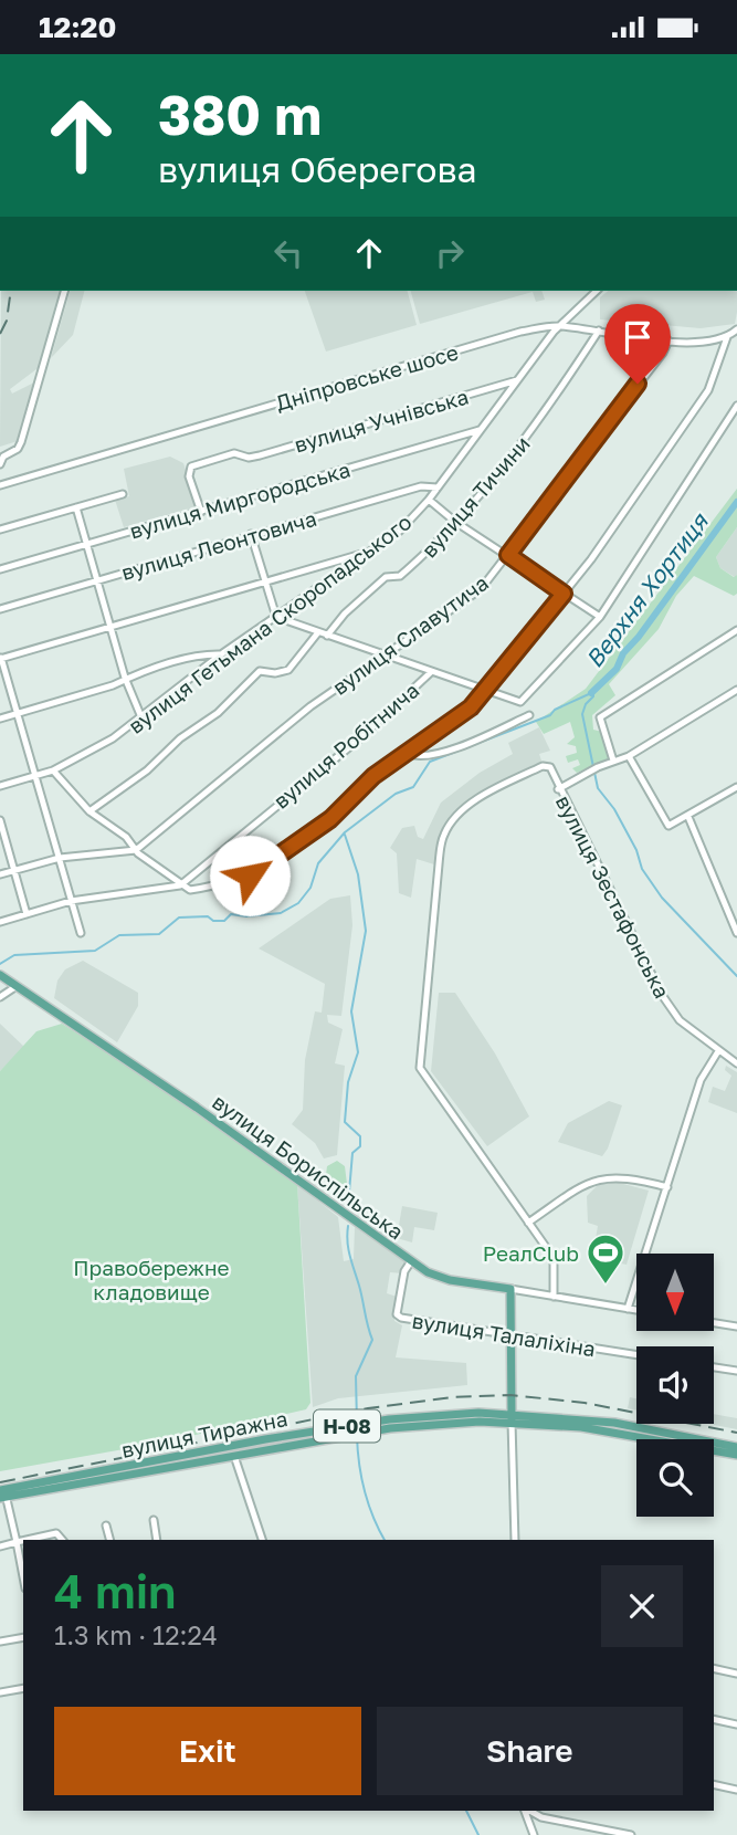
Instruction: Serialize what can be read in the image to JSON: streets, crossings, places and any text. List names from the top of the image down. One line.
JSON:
{"streets":{"main road":["вулиця Бориспільська","Н-08","вулиця Тиражна"],"street":["Дніпровське шосе","вулиця Учнівська","вулиця Тичини","вулиця Миргородська","вулиця Леонтовича","вулиця Гетьмана Скоропадського","вулиця Славутича","вулиця Робітнича","вулиця Зестафонська","вулиця Талаліхіна"]},"crossings":[["Дніпровське шосе","вулиця Тичини"],["Дніпровське шосе","вулиця Гетьмана Скоропадського"],["Дніпровське шосе","вулиця Славутича"],["вулиця Учнівська","вулиця Миргородська"],["вулиця Учнівська","вулиця Гетьмана Скоропадського"],["вулиця Миргородська","вулиця Гетьмана Скоропадського"],["вулиця Леонтовича","вулиця Гетьмана Скоропадського"],["вулиця Бориспільська","вулиця Талаліхіна"]],"water":["Верхня Хортиця"],"parks":["Правобережне кладовище"],"places":{"sports":["РеалClub"]},"north":"bottom","page":{"status":"12:20","turn":["380 m","вулиця Оберегова"],"heading":["4 min","1.3 km · 12:24"],"buttons":["Exit","Share"]}}
